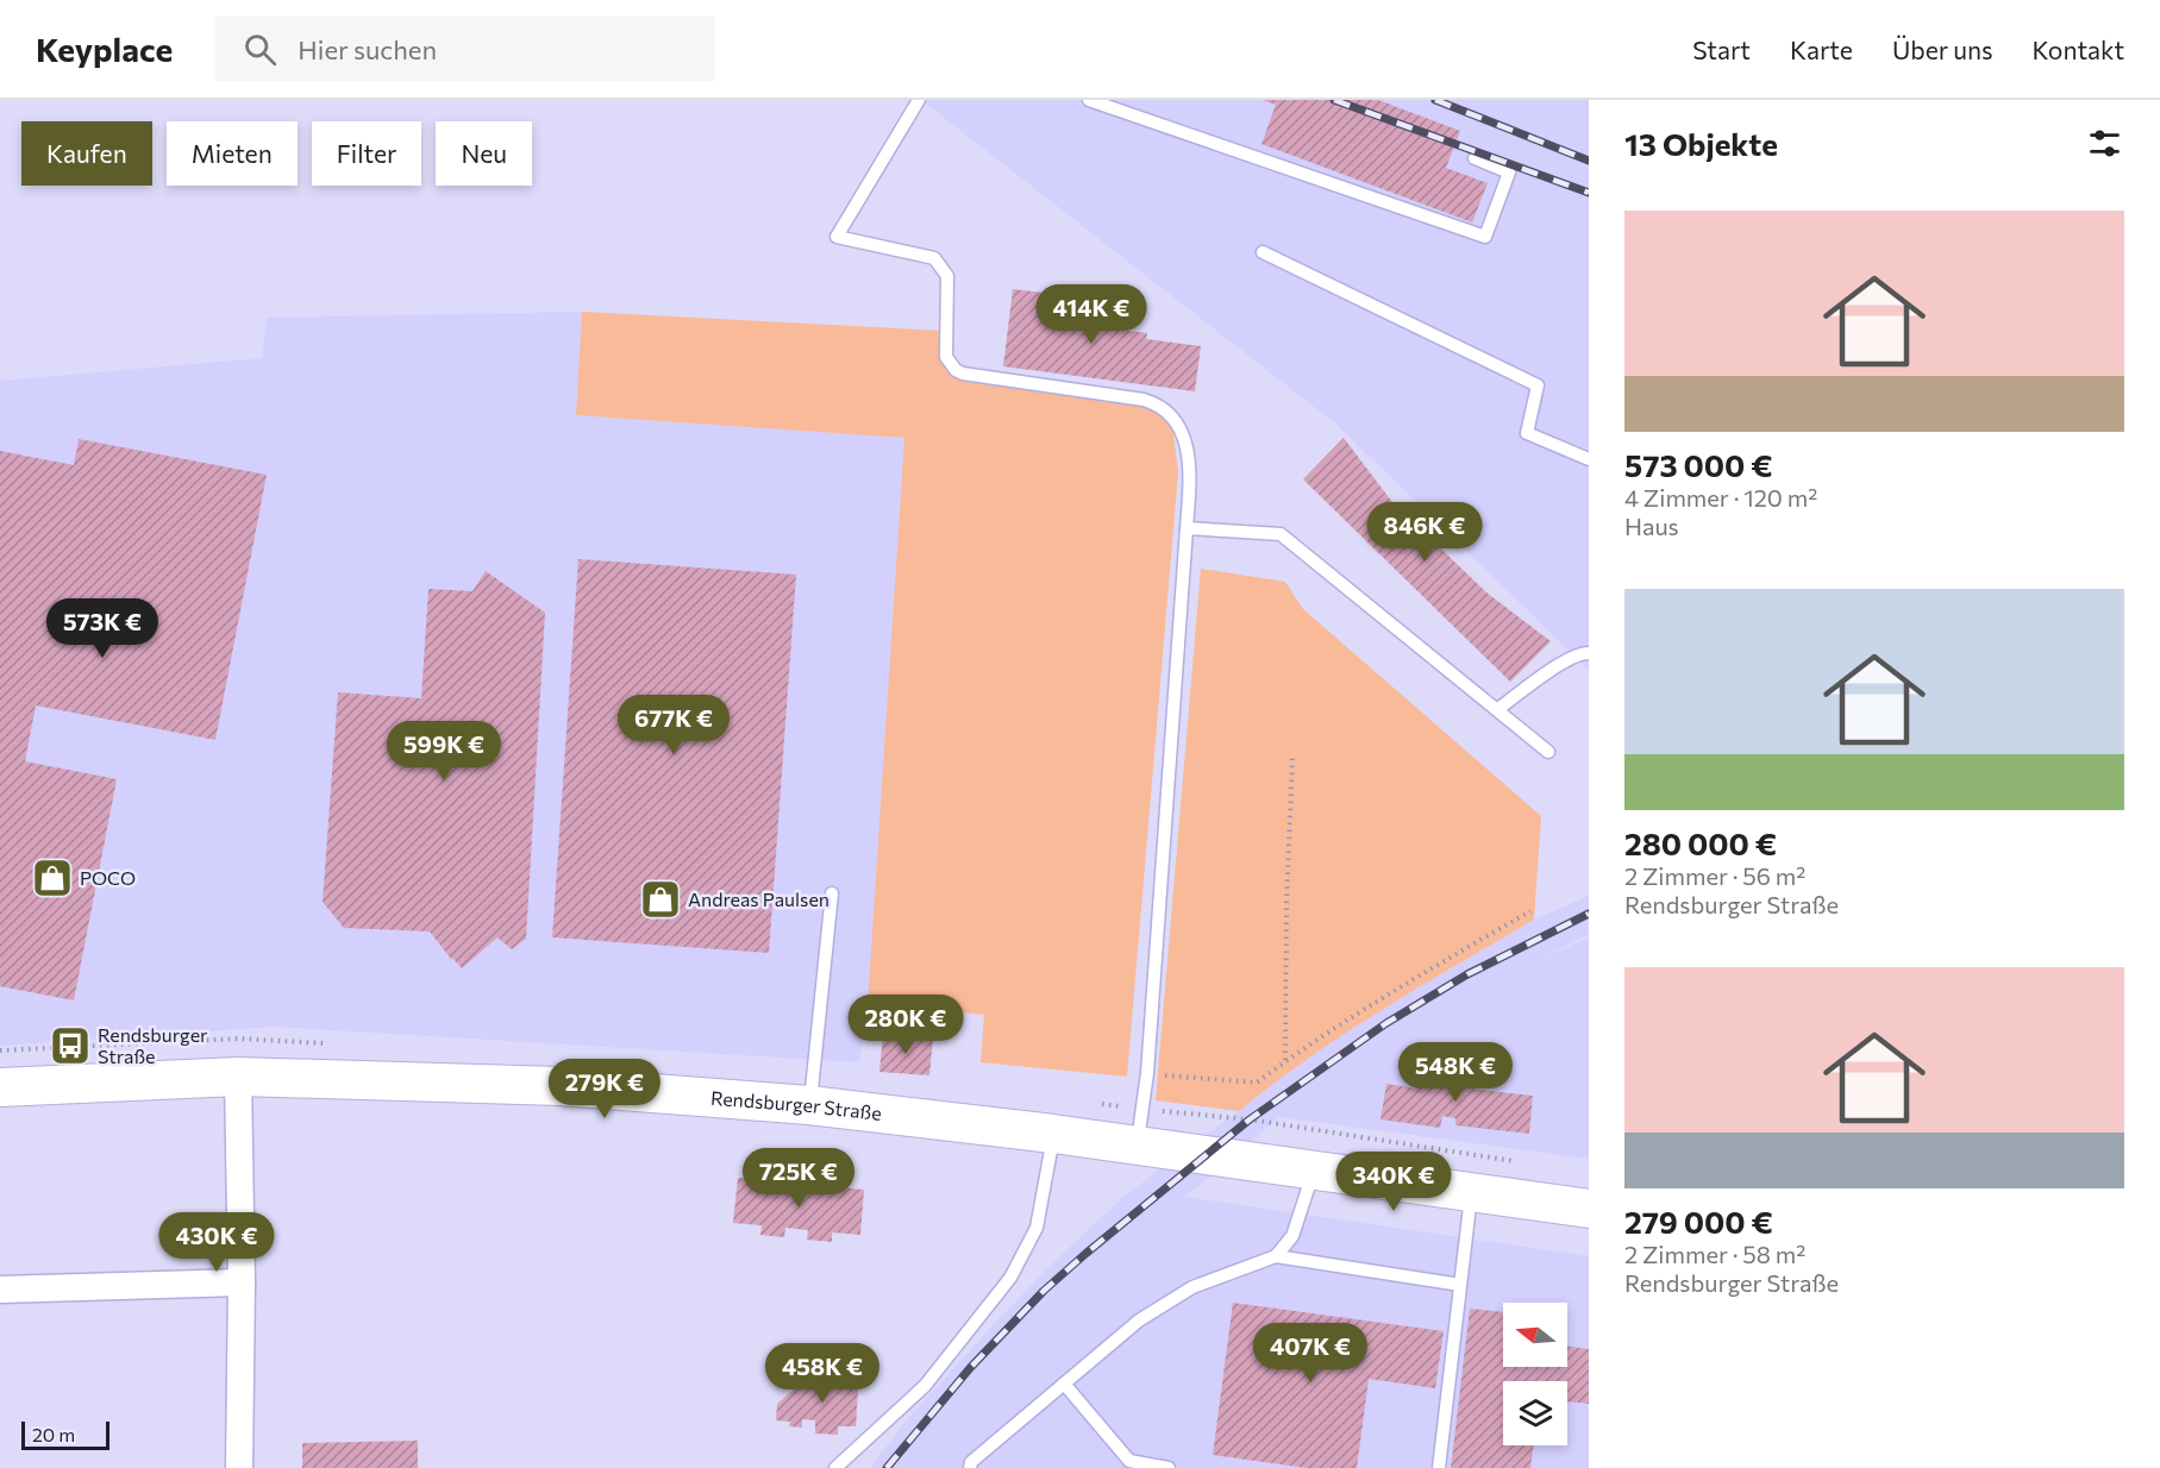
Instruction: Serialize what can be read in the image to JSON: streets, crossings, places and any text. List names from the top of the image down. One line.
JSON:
{"streets":{"street":["Rendsburger Straße"]},"places":{"shop":["POCO","Andreas Paulsen"],"bus stop":["Rendsburger Straße"]},"scale_bar":"20 m","north":"left","page":{"header":"Keyplace","search":"Hier suchen","nav":["Start","Karte","Über uns","Kontakt"],"heading":"13 Objekte","chip":["Kaufen","Mieten","Filter","Neu"],"list":[{"name":"573 000 €","note":"4 Zimmer · 120 m² · Haus"},{"name":"280 000 €","note":"2 Zimmer · 56 m² · Rendsburger Straße"},{"name":"279 000 €","note":"2 Zimmer · 58 m² · Rendsburger Straße"}],"price":["414K €","846K €","573K €","677K €","599K €","280K €","548K €","279K €","725K €","340K €","430K €","407K €","458K €"],"scale":"20 m"}}
